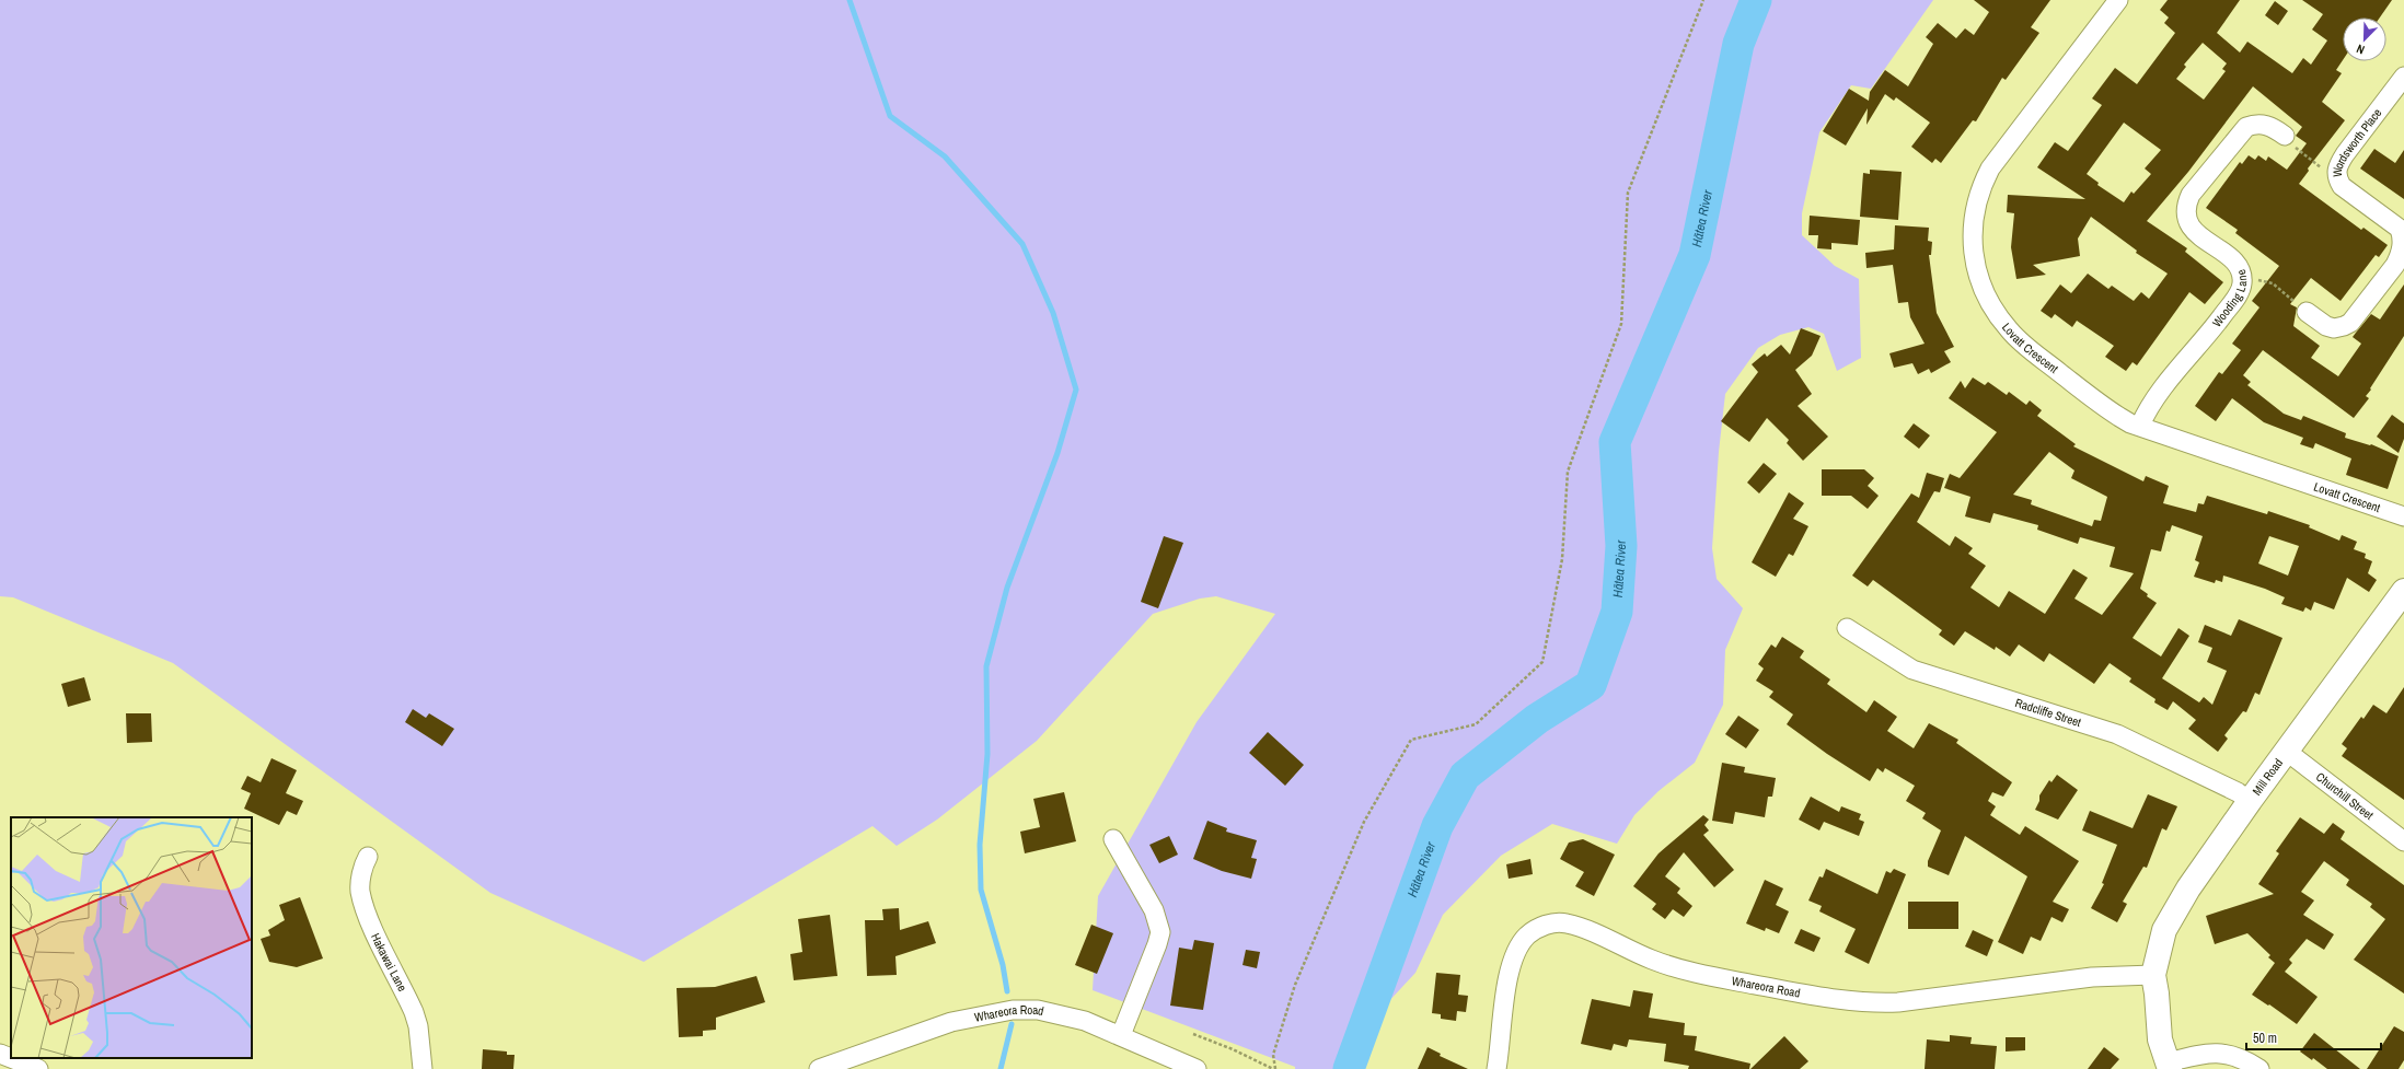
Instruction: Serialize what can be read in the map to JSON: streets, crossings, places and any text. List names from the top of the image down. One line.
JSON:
{"streets":{"main road":["Mill Road"],"street":["Wordsworth Place","Wooding Lane","Lovatt Crescent","Radcliffe Street","Churchill Street","Hakawai Lane","Whareora Road"]},"crossings":[["Wooding Lane","Lovatt Crescent"],["Radcliffe Street","Mill Road"],["Mill Road","Churchill Street"],["Mill Road","Whareora Road"]],"water":["Hātea River"],"scale_bar":"50 m","north":"bottom left"}
